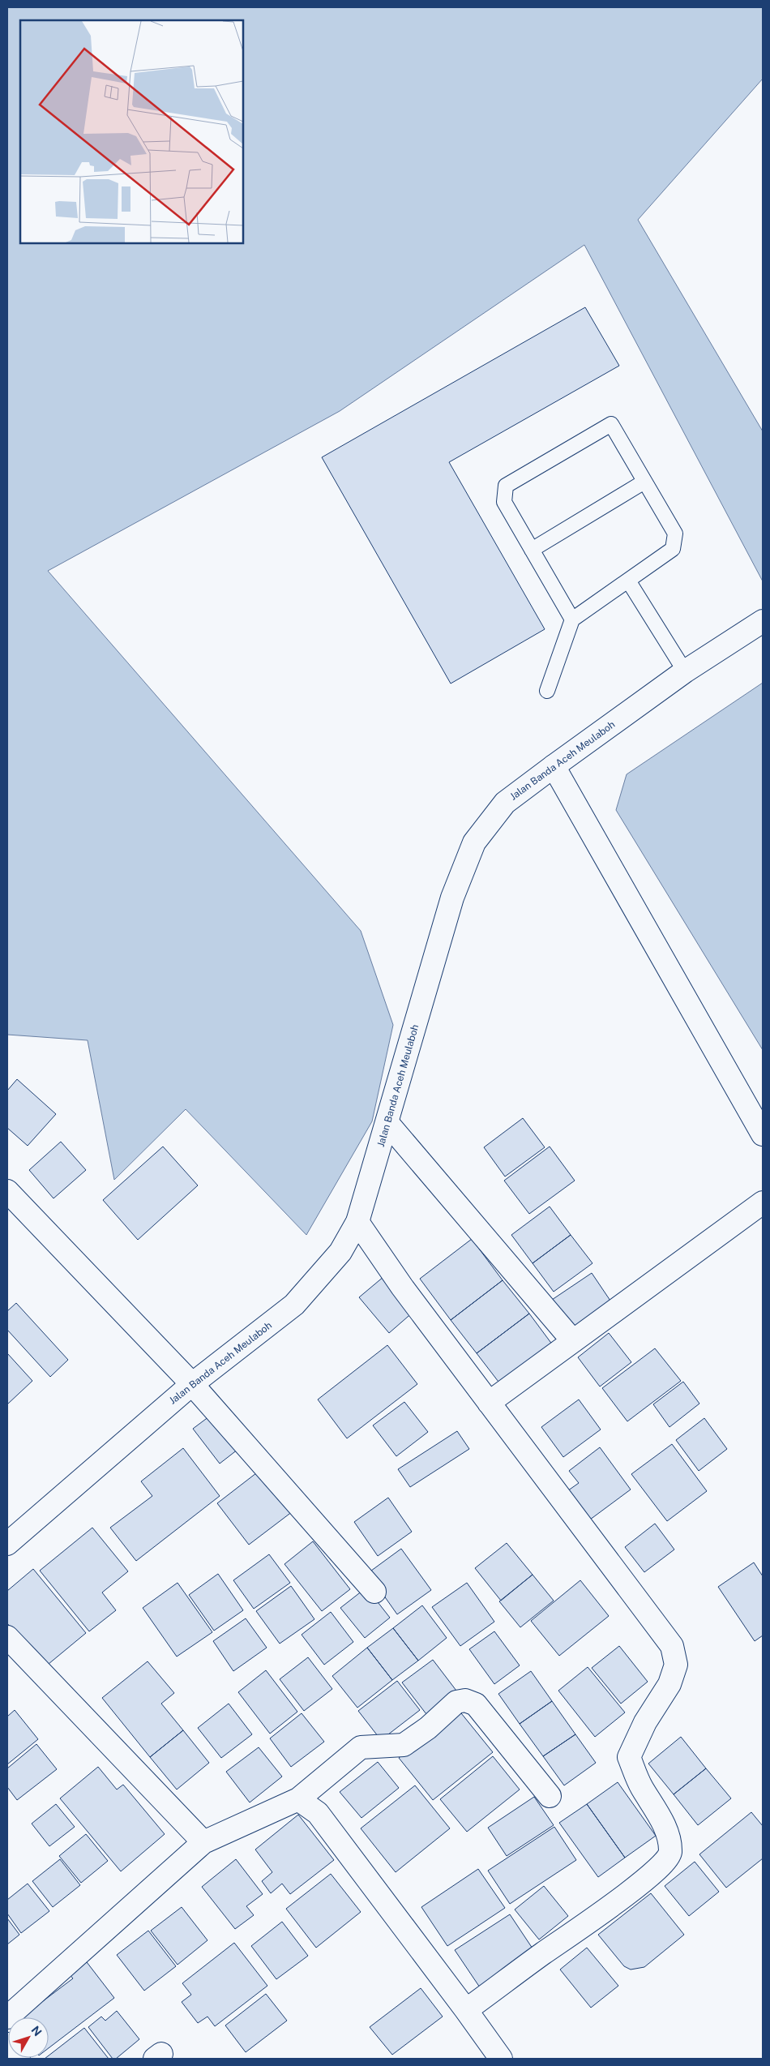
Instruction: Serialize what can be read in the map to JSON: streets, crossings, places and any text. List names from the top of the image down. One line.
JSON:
{"streets":{"main road":["Jalan Banda Aceh Meulaboh"]},"north":"top right"}
